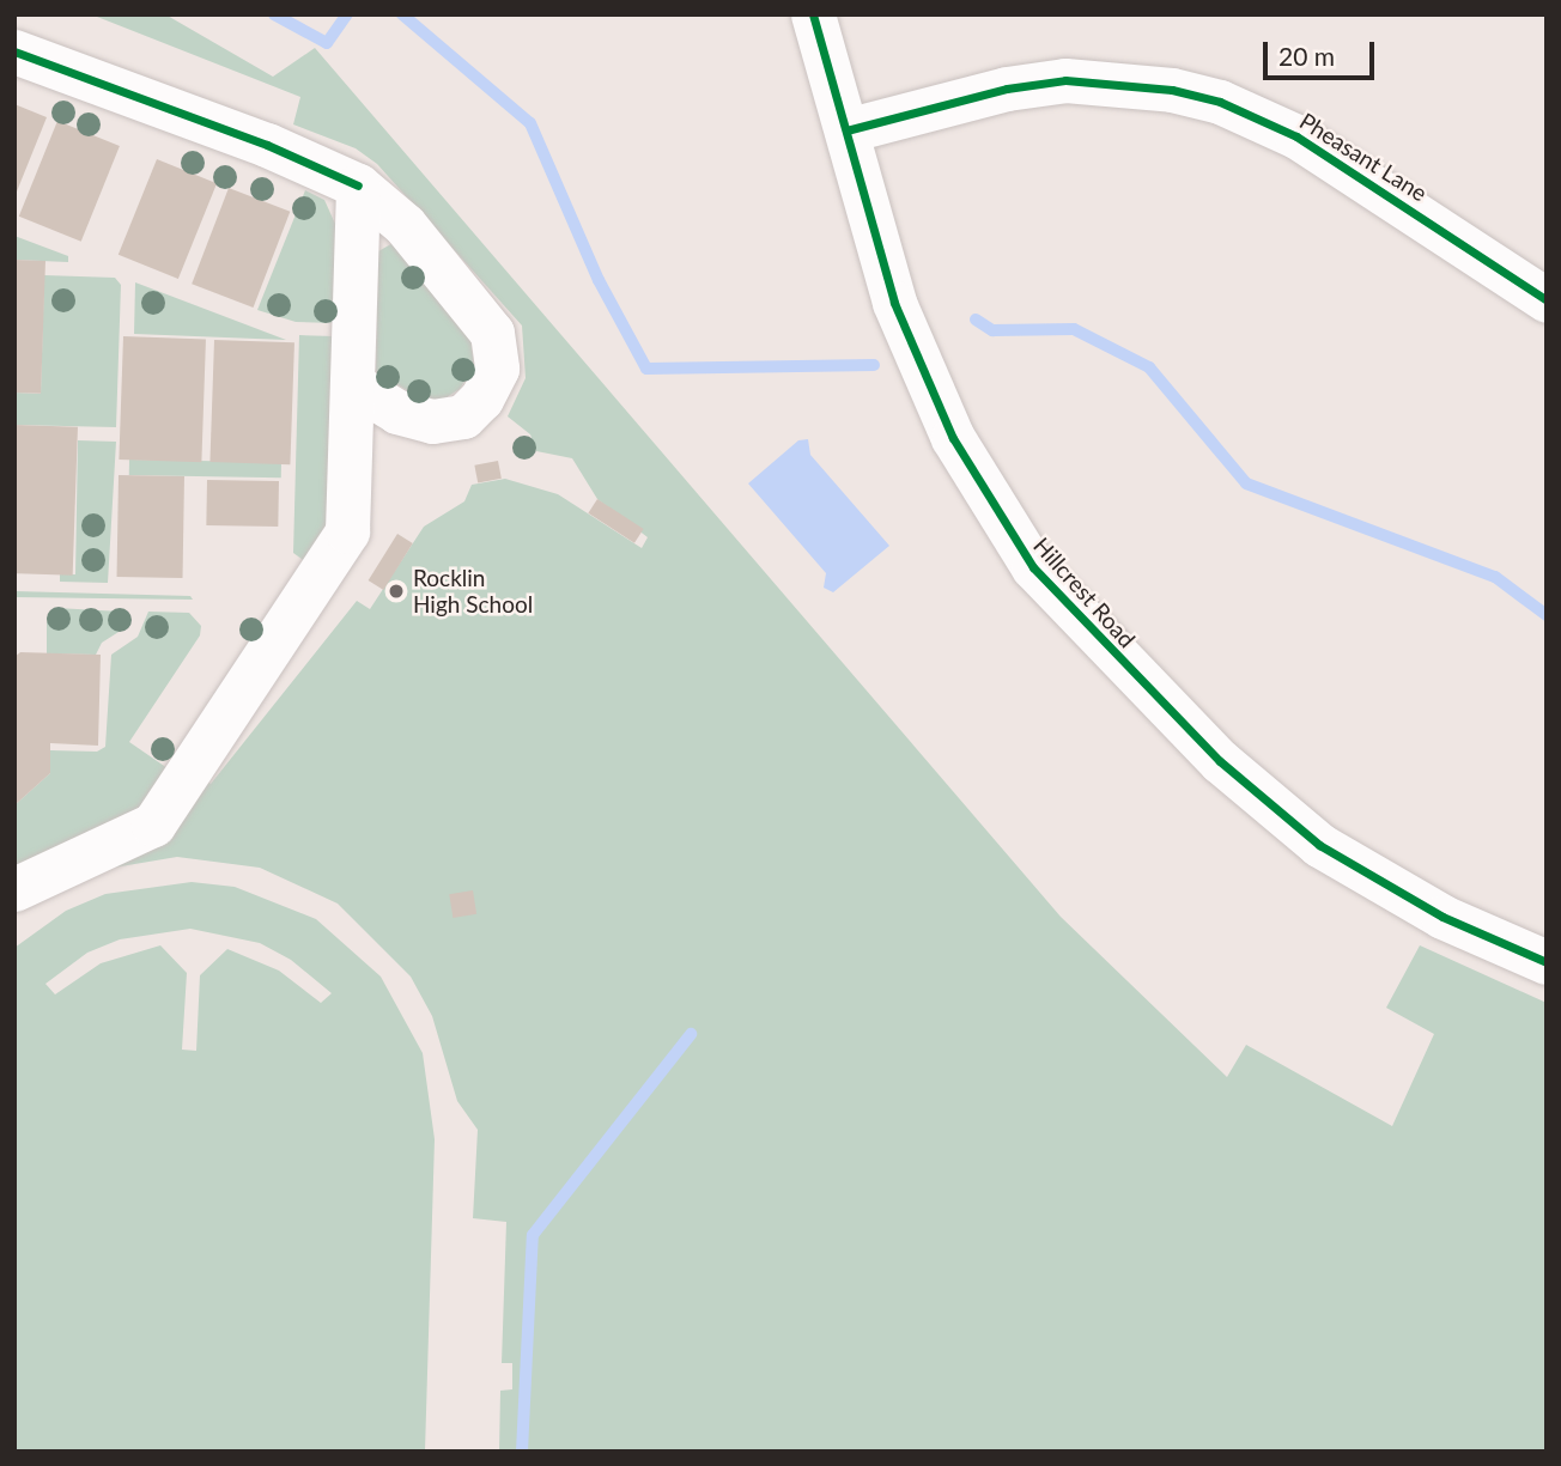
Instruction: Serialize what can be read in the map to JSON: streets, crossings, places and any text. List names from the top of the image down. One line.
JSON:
{"streets":{"street":["Pheasant Lane","Hillcrest Road"]},"crossings":[["Pheasant Lane","Hillcrest Road"]],"places":["Rocklin High School"],"scale_bar":"20 m"}
